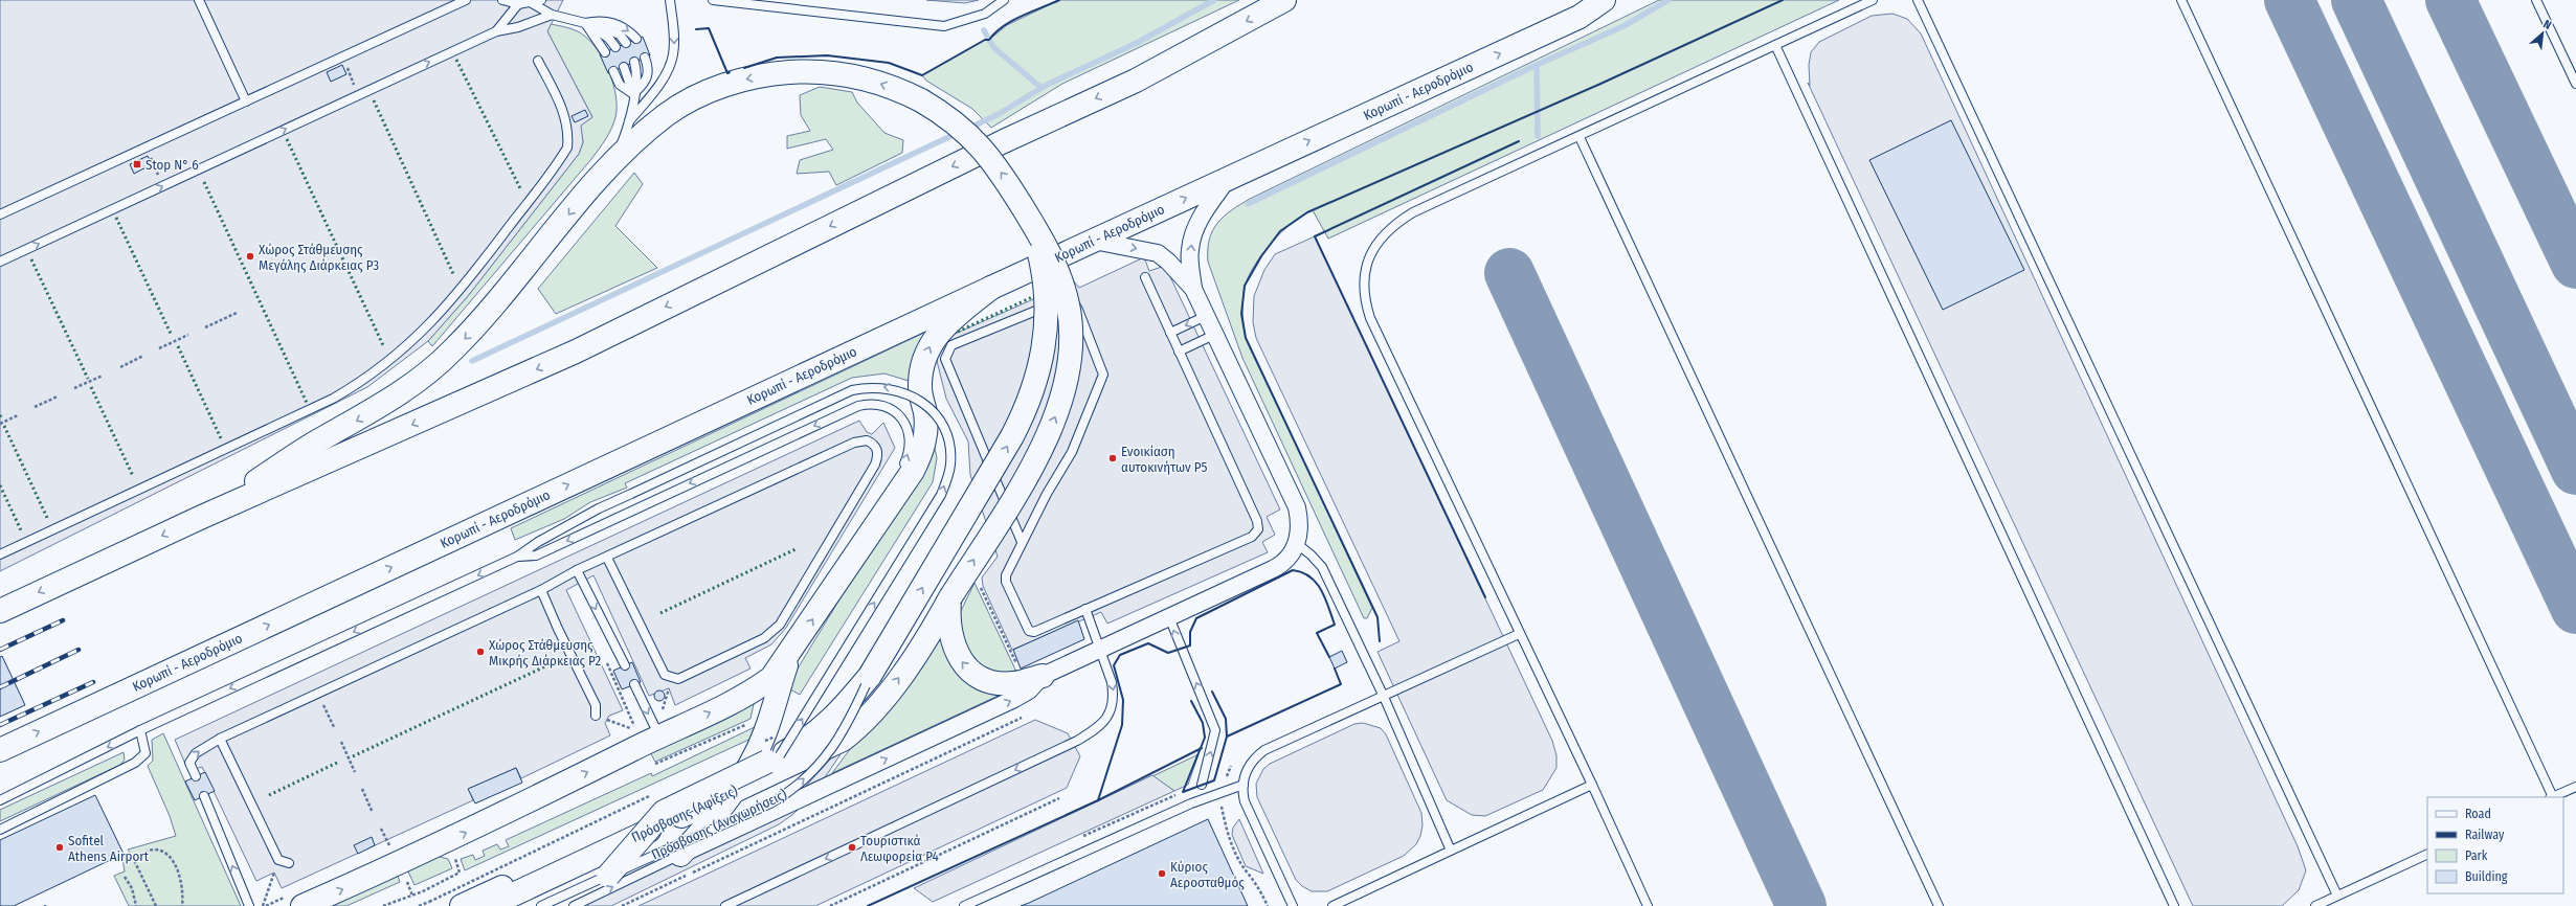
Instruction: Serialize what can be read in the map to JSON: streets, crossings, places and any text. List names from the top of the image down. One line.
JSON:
{"streets":{"main road":["Κορωπί - Αεροδρόμιο","Πρόσβασης (Αφίξεις)"],"lane":["Πρόσβασης (Αναχωρήσεις)"]},"places":{"transit":["Stop N° 6"],"other":["Χώρος Στάθμευσης Μεγάλης Διάρκειας P3","Ενοικίαση αυτοκινήτων P5","Χώρος Στάθμευσης Μικρής Διάρκειας P2","Sofitel Athens Airport","Τουριστικά Λεωφορεία P4","Κύριος Αεροσταθμός"]},"legend":["Road","Railway","Park","Building"],"north":"top right"}
